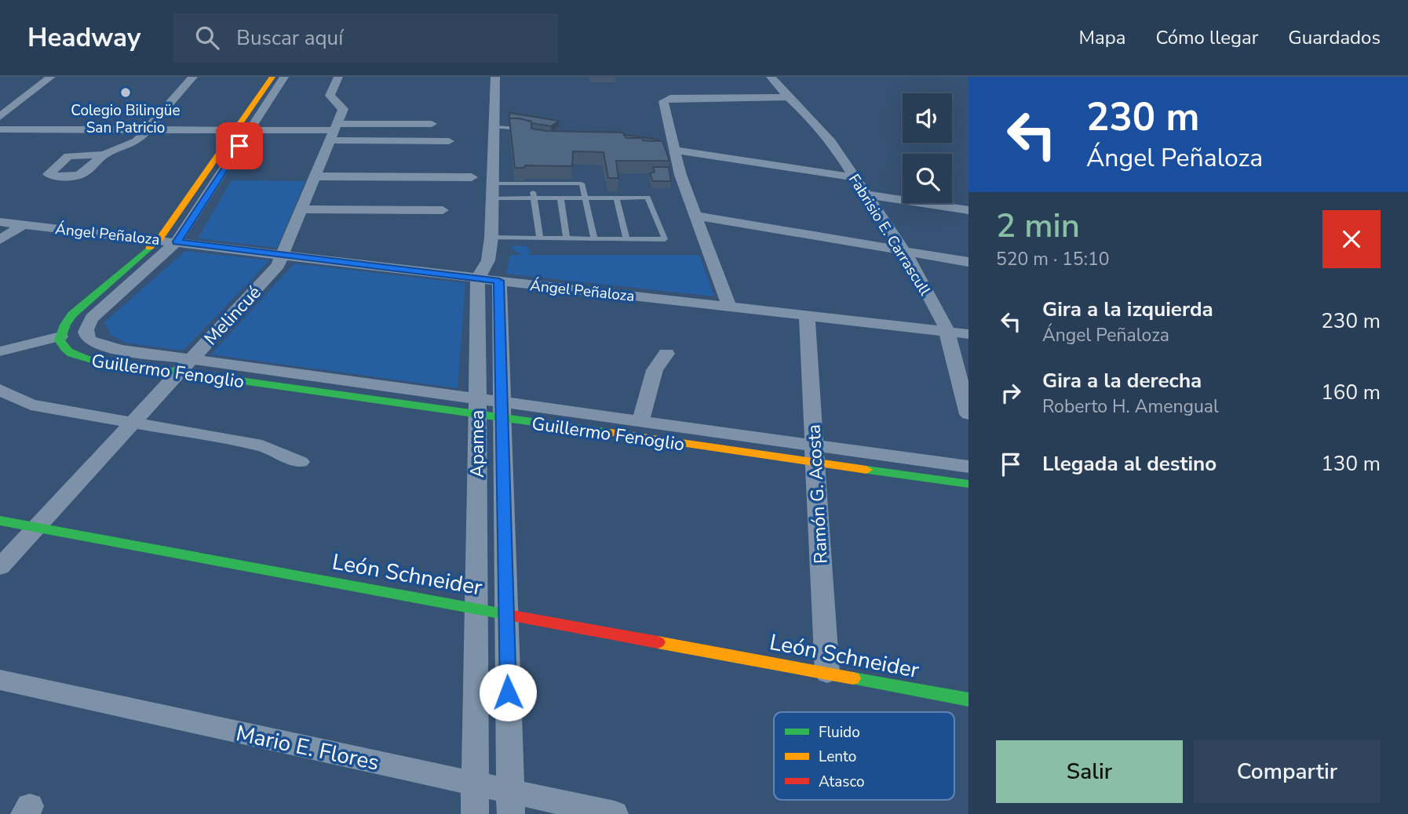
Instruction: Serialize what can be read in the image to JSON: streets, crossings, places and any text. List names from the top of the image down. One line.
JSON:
{"streets":{"street":["Ángel Peñaloza","Fabrisio E. Carrascull","Melincué","Guillermo Fenoglio","Apamea","Ramón G. Acosta","León Schneider","Mario E. Flores"]},"crossings":[["Ángel Peñaloza","Fabrisio E. Carrascull"],["Ángel Peñaloza","Melincué"],["Ángel Peñaloza","Guillermo Fenoglio"],["Ángel Peñaloza","Apamea"],["Ángel Peñaloza","Ramón G. Acosta"],["Melincué","Guillermo Fenoglio"],["Melincué","León Schneider"],["Guillermo Fenoglio","Apamea"],["Guillermo Fenoglio","Ramón G. Acosta"],["Apamea","León Schneider"],["Apamea","Mario E. Flores"],["Ramón G. Acosta","León Schneider"]],"places":["Colegio Bilingüe San Patricio"],"legend":["Fluido","Lento","Atasco"],"page":{"header":"Headway","search":"Buscar aquí","nav":["Mapa","Cómo llegar","Guardados"],"turn":["230 m","Ángel Peñaloza"],"heading":["2 min","520 m · 15:10"],"list":[{"name":"Gira a la izquierda","note":"Ángel Peñaloza","value":"230 m"},{"name":"Gira a la derecha","note":"Roberto H. Amengual","value":"160 m"},{"name":"Llegada al destino","value":"130 m"}],"buttons":["Salir","Compartir"]}}
